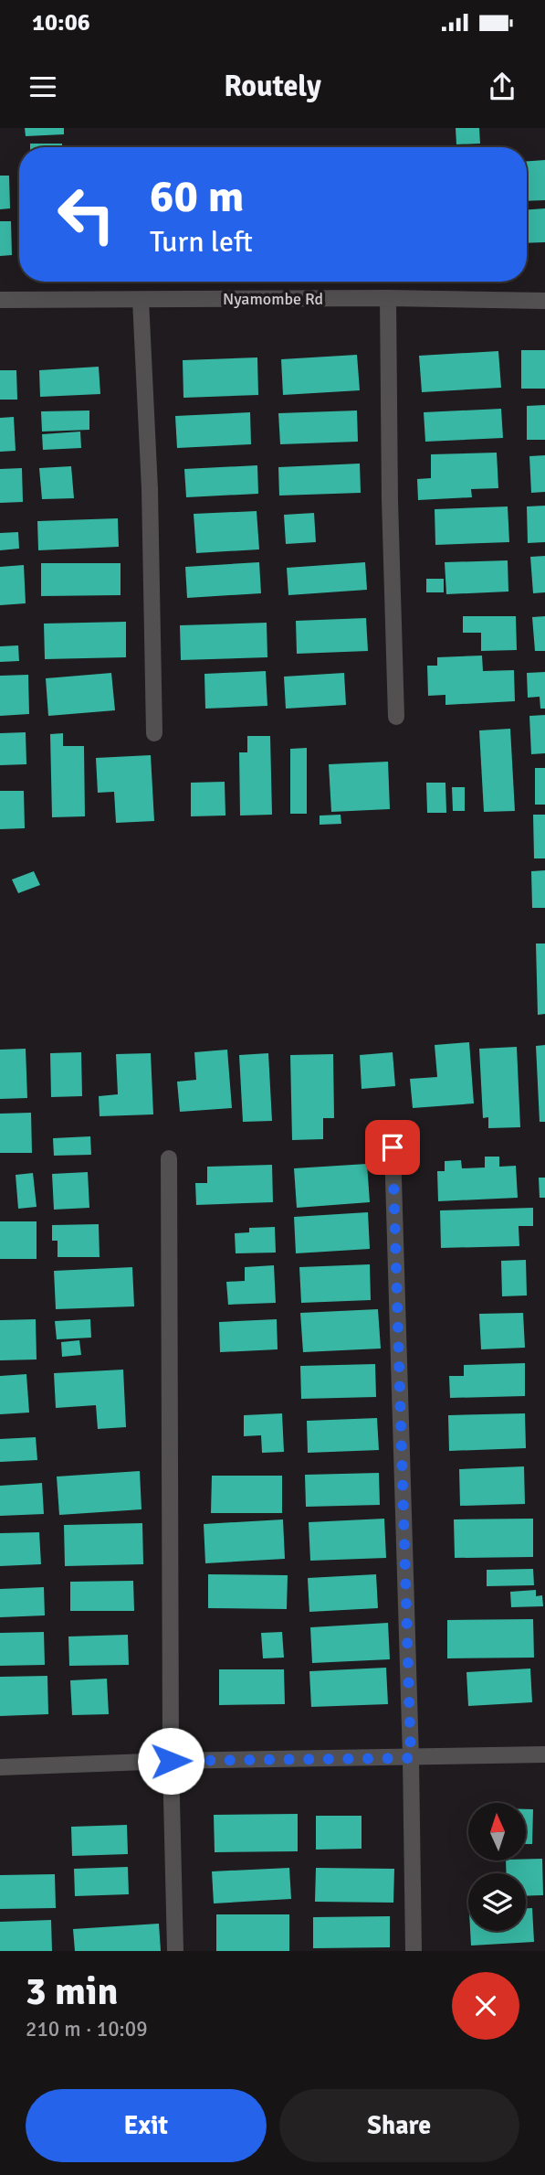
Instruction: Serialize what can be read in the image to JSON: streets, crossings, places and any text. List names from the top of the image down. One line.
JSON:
{"streets":{"street":["Nyamombe Rd"]},"north":"top","page":{"status":"10:06","header":"Routely","turn":["60 m","Turn left"],"heading":["3 min","210 m · 10:09"],"buttons":["Exit","Share"]}}
